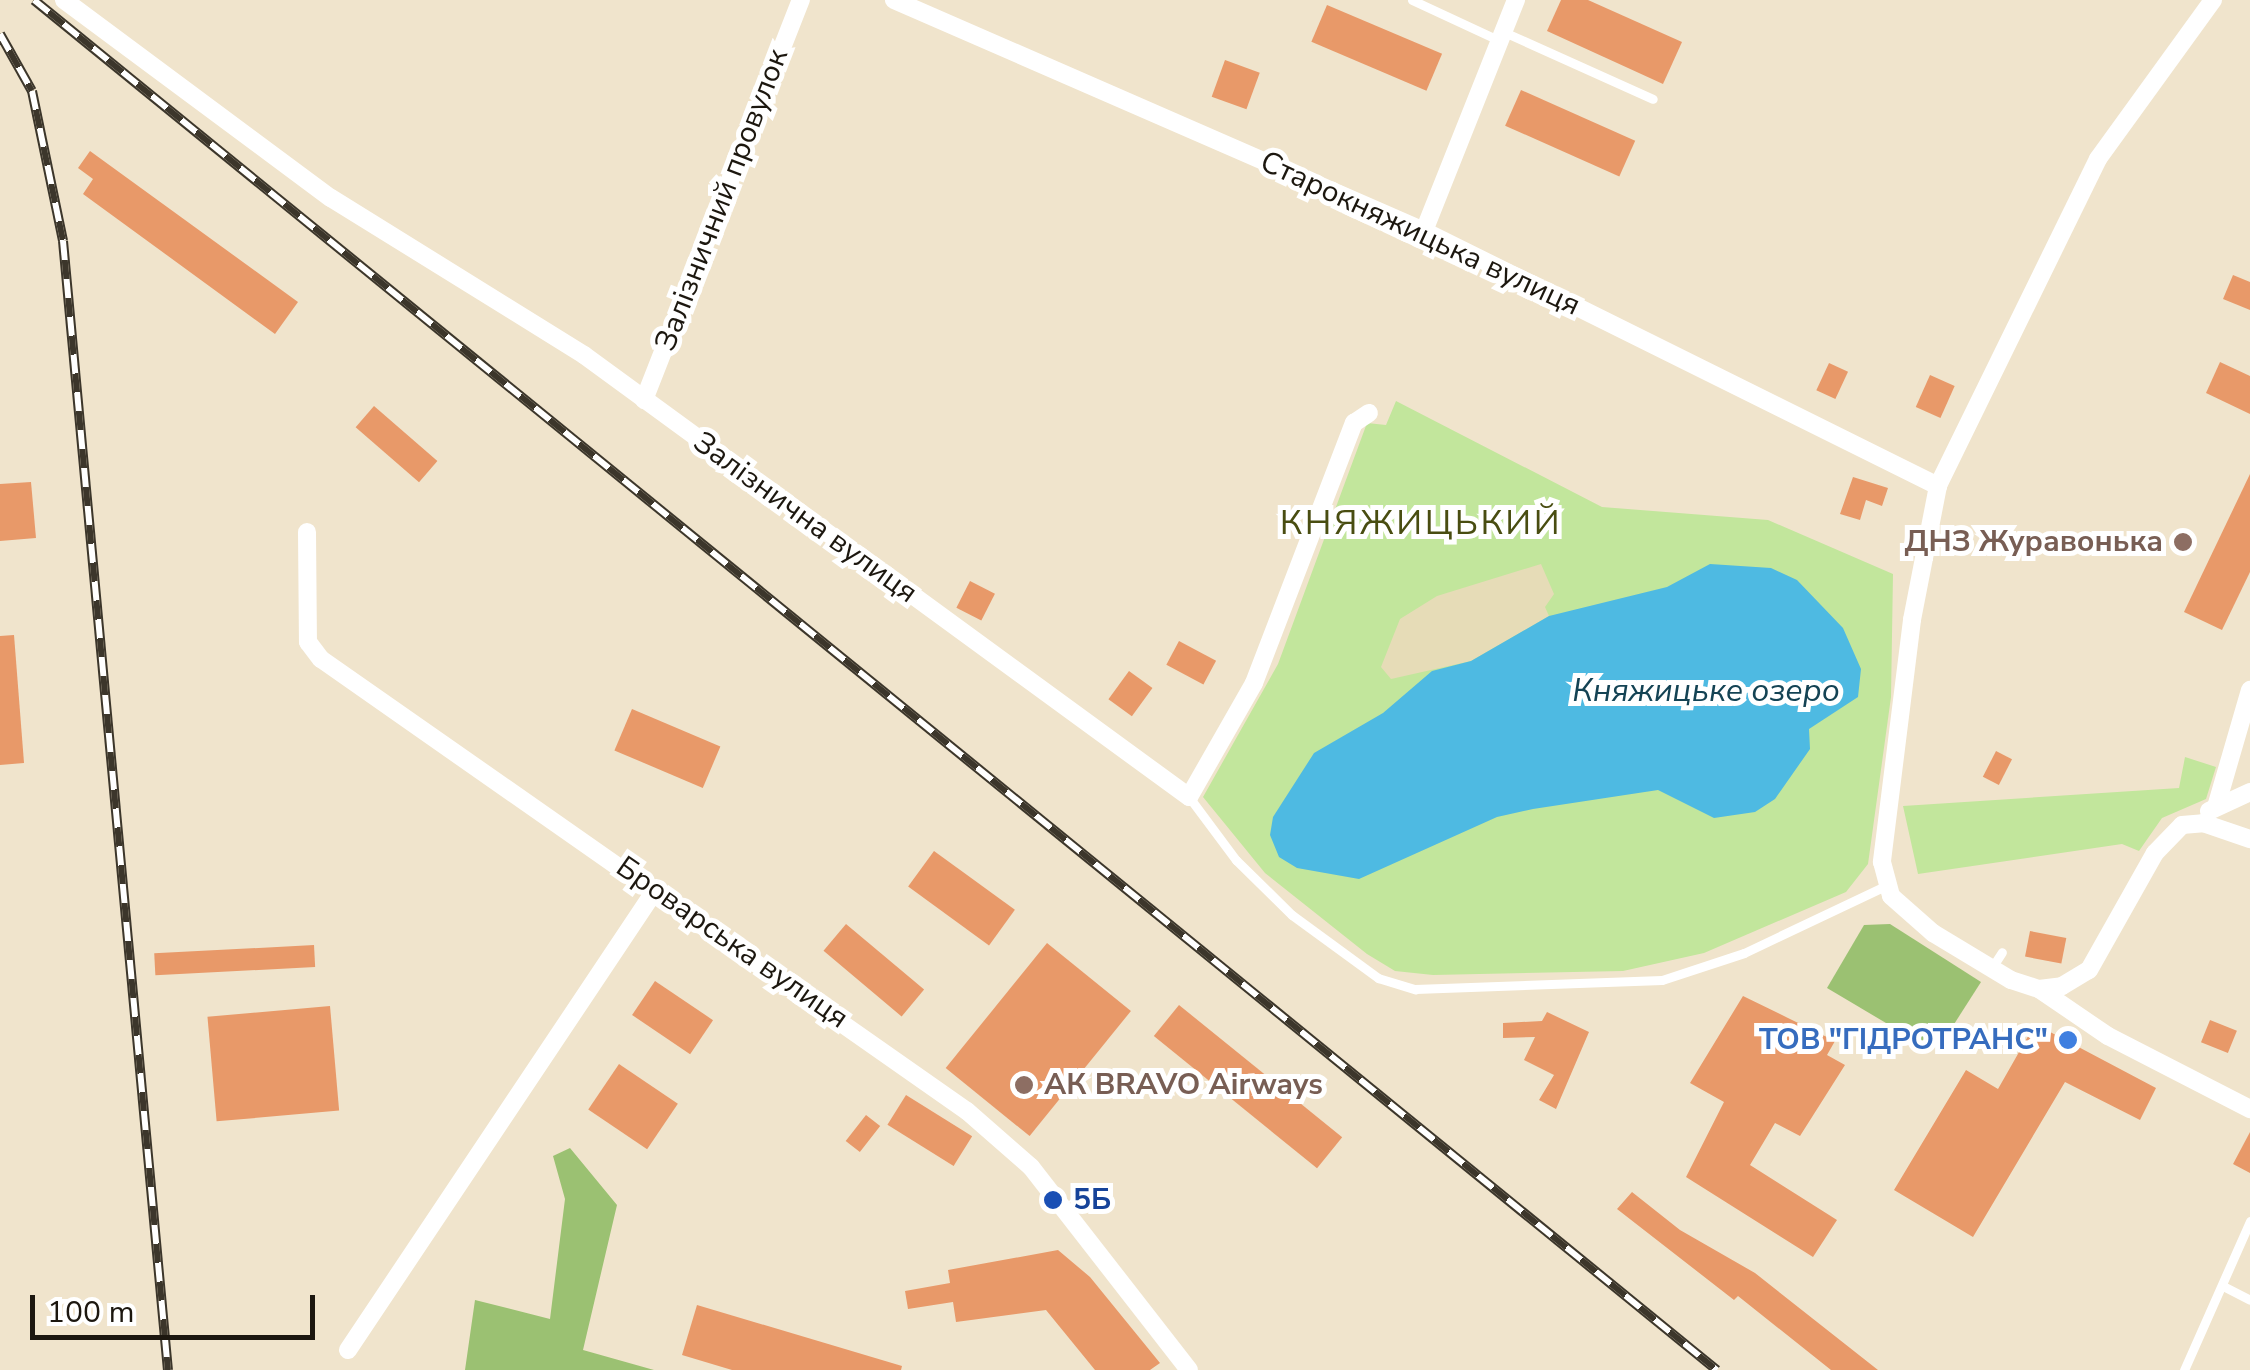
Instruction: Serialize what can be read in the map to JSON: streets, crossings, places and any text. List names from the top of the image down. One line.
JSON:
{"streets":{"street":["Залізничний провулок","Старокняжицька вулиця","Залізнична вулиця","Броварська вулиця"]},"crossings":[["Залізничний провулок","Залізнична вулиця"]],"districts":["КНЯЖИЦЬКИЙ"],"water":["Княжицьке озеро"],"places":["ДНЗ Журавонька","ТОВ \"ГІДРОТРАНС\"","АК BRAVO Airways","5Б"],"scale_bar":"100 m"}
